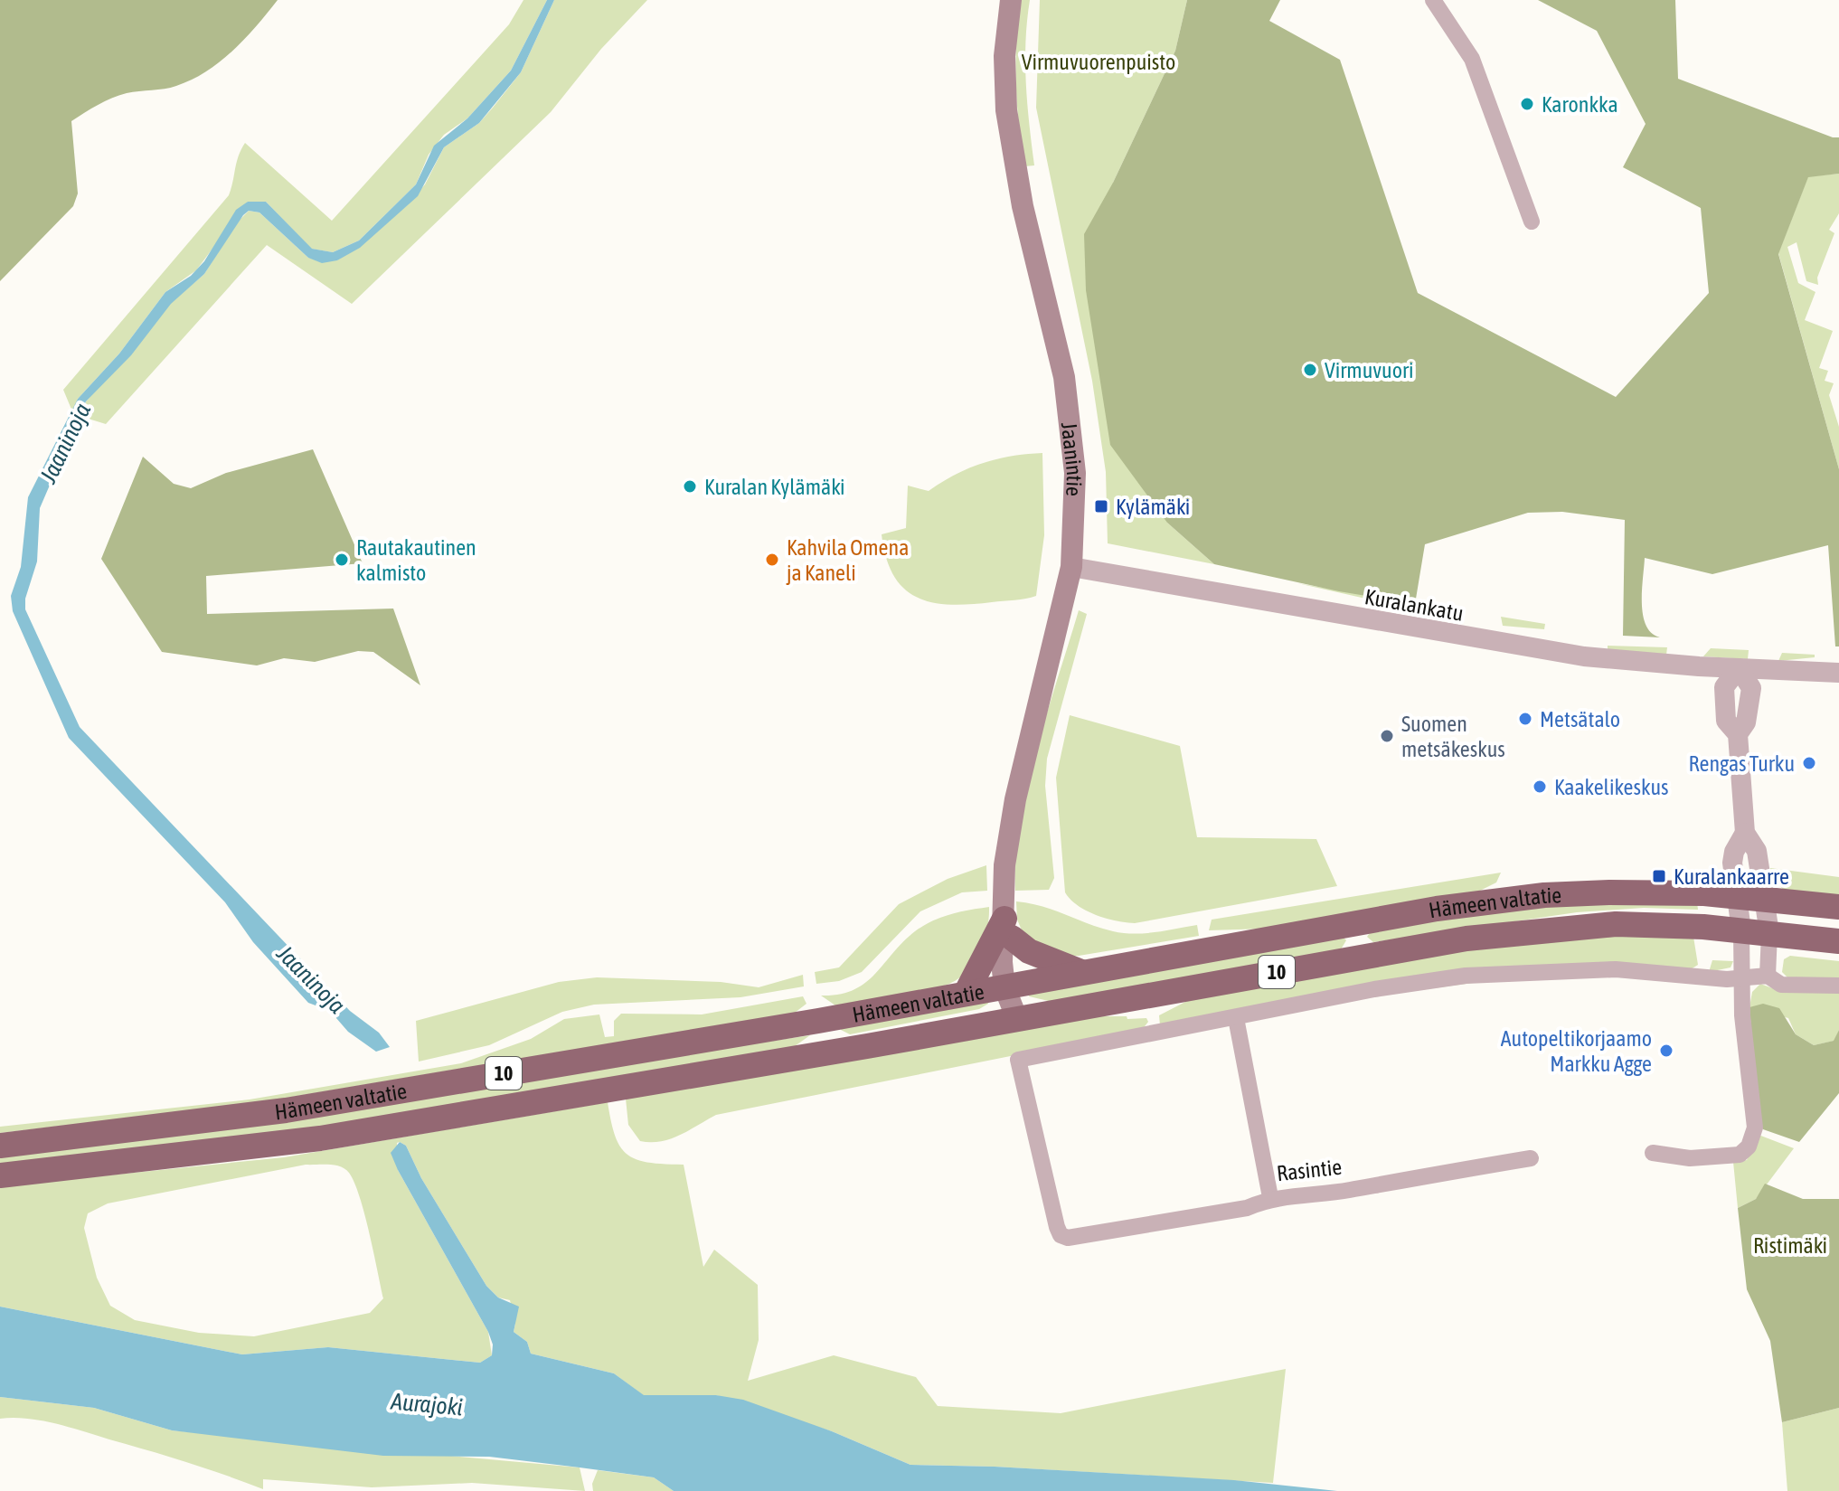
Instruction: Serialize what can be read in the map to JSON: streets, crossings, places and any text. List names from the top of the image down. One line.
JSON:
{"streets":{"highway":["Hämeen valtatie","10"],"main road":["Jaanintie"],"street":["Kuralankatu","Rasintie"]},"crossings":[["Jaanintie","Kuralankatu"],["Jaanintie","Hämeen valtatie"]],"water":["Jaaninoja","Aurajoki"],"parks":["Virmuvuorenpuisto","Ristimäki"],"places":{"other":["Karonkka","Virmuvuori","Kuralan Kylämäki","Rautakautinen kalmisto","Kahvila Omena ja Kaneli","Metsätalo","Suomen metsäkeskus","Rengas Turku","Kaakelikeskus","Autopeltikorjaamo Markku Agge"],"transit":["Kylämäki","Kuralankaarre"]}}
